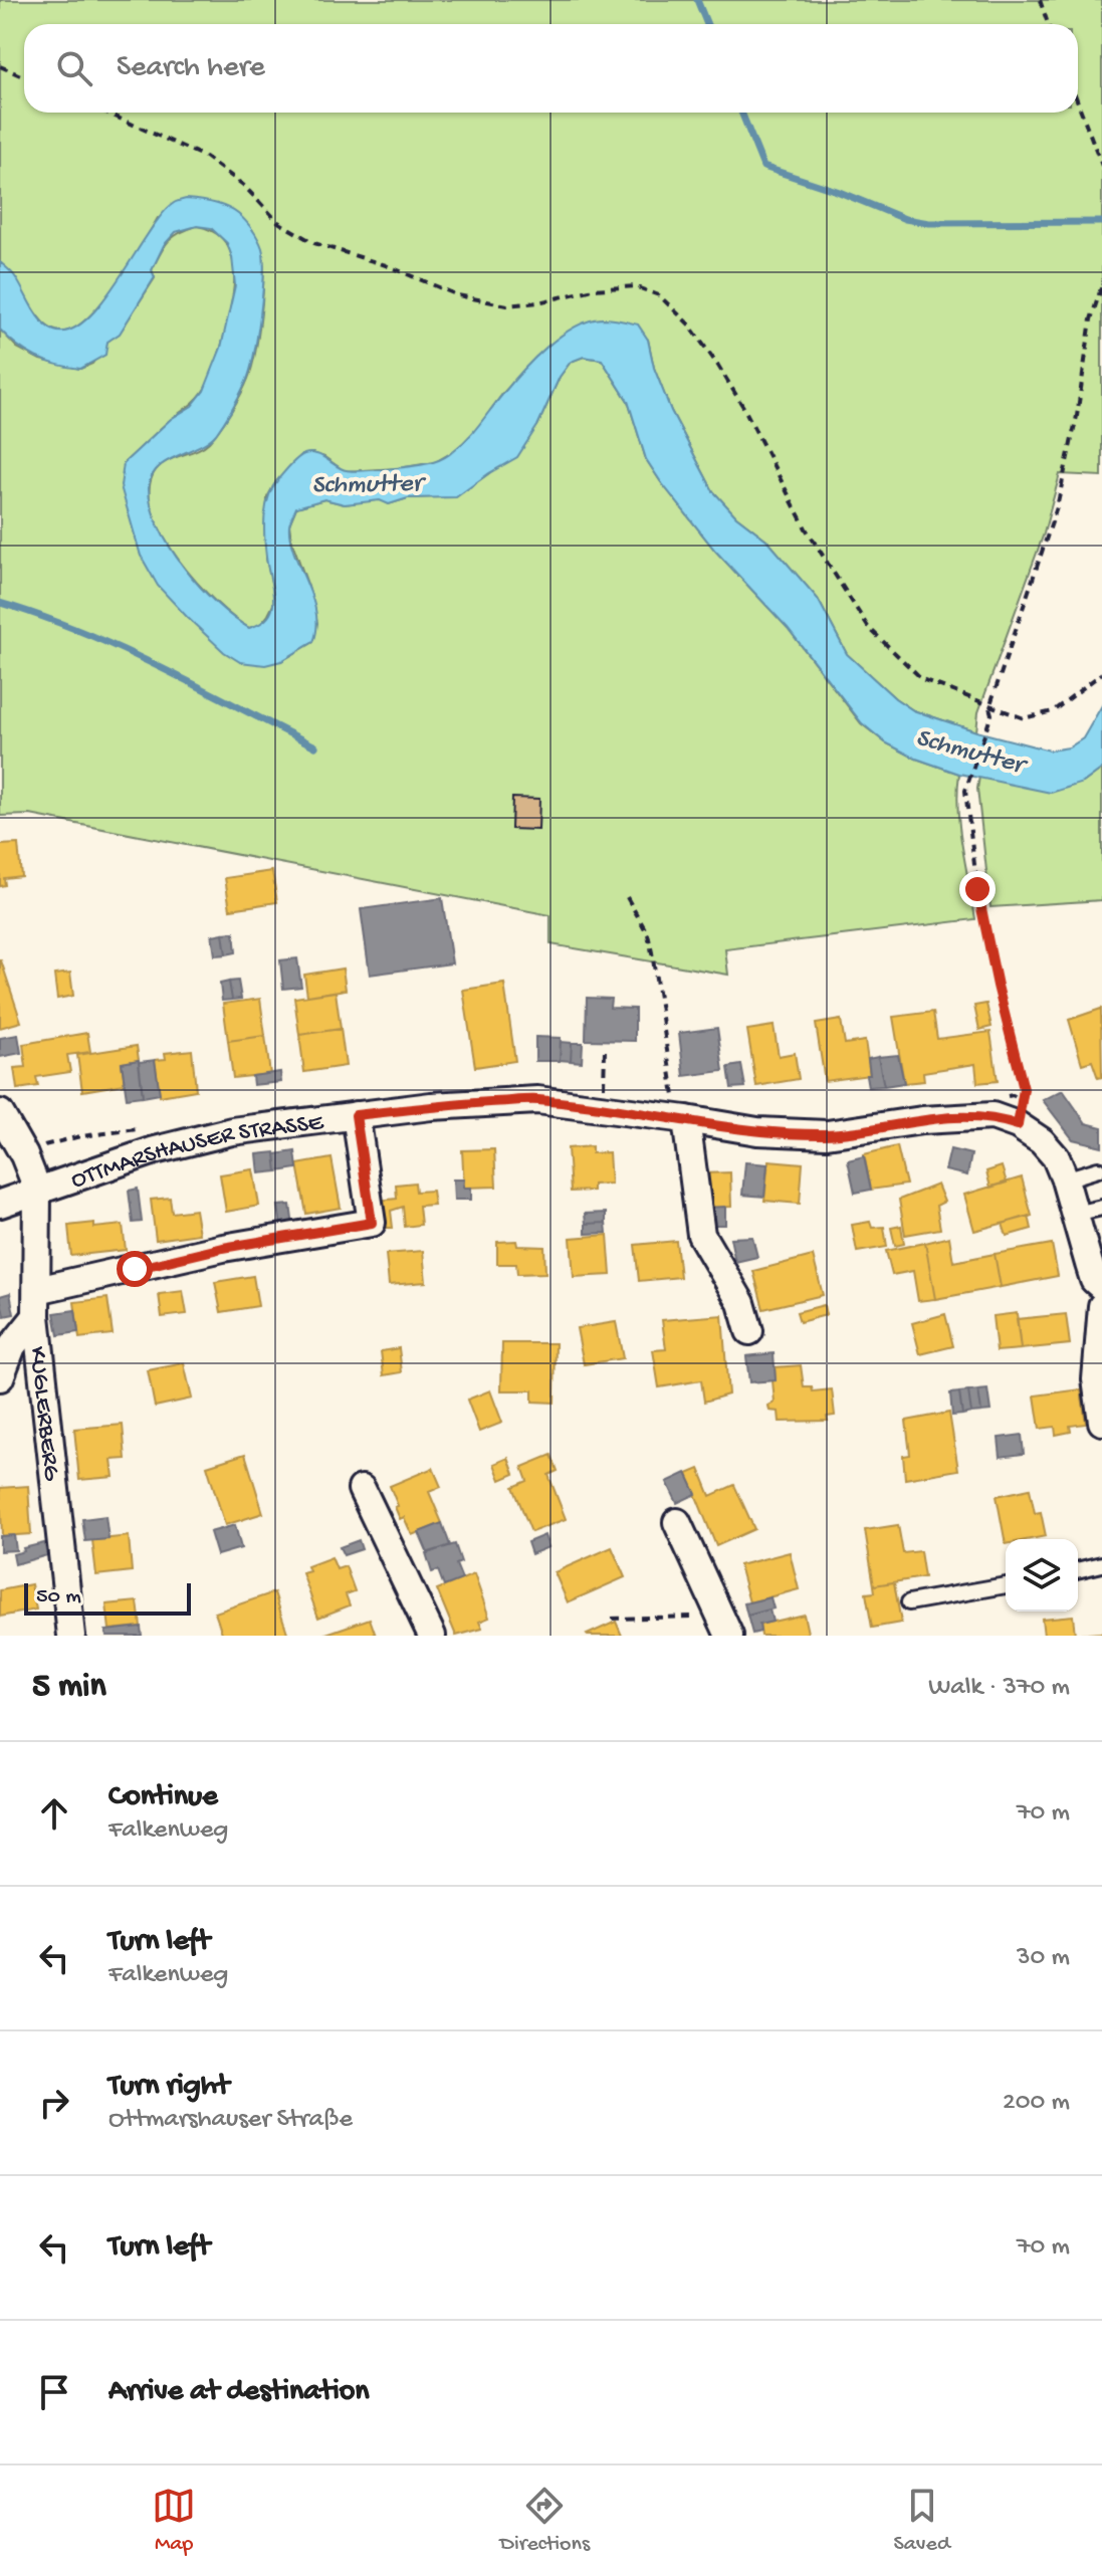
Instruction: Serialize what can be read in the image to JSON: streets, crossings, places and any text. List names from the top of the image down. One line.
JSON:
{"streets":{"street":["OTTMARSHAUSER STRASSE","KUGLERBERG"]},"crossings":[["OTTMARSHAUSER STRASSE","KUGLERBERG"]],"water":["Schmutter"],"scale_bar":"50 m","page":{"search":"Search here","scale":"50 m","heading":["5 min","Walk · 370 m"],"list":[["Continue","Falkenweg","70 m"],["Turn left","Falkenweg","30 m"],["Turn right","Ottmarshauser Straße","200 m"],["Turn left","70 m"],"Arrive at destination"],"nav":["Map","Directions","Saved"]}}
